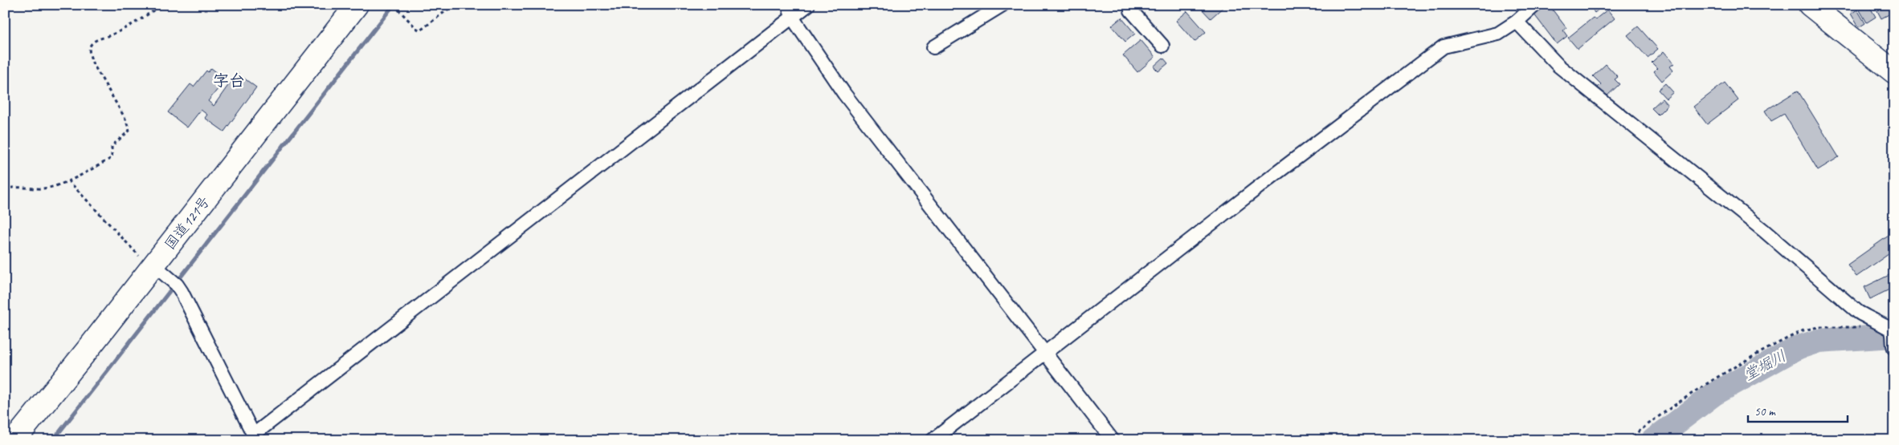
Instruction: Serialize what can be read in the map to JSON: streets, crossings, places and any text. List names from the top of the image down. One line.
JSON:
{"streets":{"highway":["国道121号"]},"districts":["字台"],"water":["堂堀川"],"scale_bar":"50 m"}
